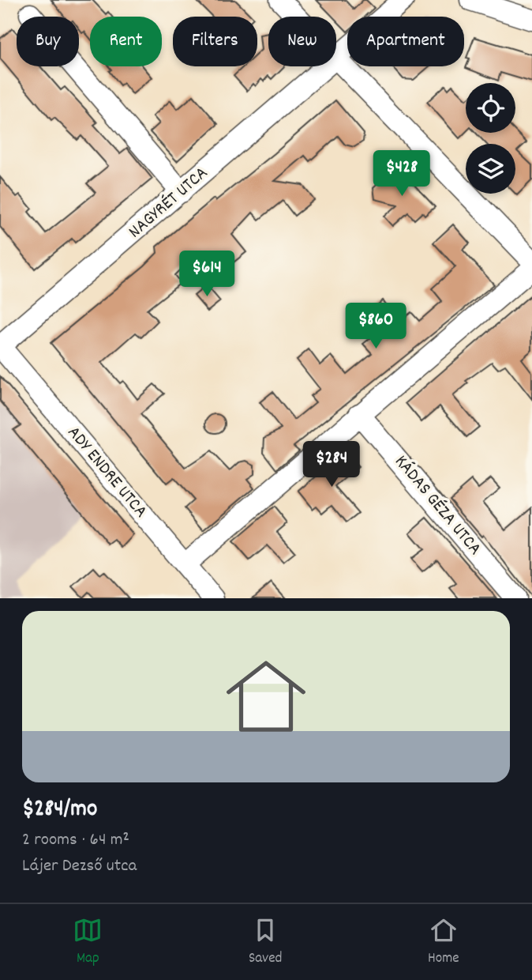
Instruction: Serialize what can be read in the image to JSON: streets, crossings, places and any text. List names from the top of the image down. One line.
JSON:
{"streets":{"street":["NAGYRÉT UTCA","ADY ENDRE UTCA","KÁDAS GÉZA UTCA"]},"crossings":[["NAGYRÉT UTCA","ADY ENDRE UTCA"]],"page":{"chip":["Buy","Rent","Filters","New","Apartment"],"price":["$428","$614","$860","$284"],"list":[{"name":"$284/mo","note":"2 rooms · 64 m² · Lájer Dezső utca"}],"tabs":["Map","Saved","Home"]}}
